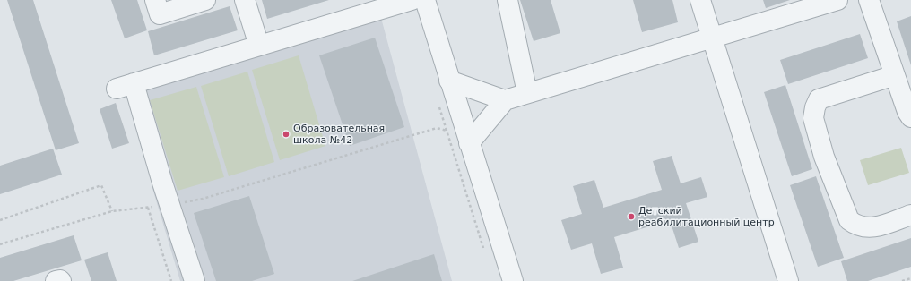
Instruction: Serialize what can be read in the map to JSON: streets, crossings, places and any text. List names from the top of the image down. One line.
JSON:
{"places":["Образовательная школа №42","Детский реабилитационный центр"]}
